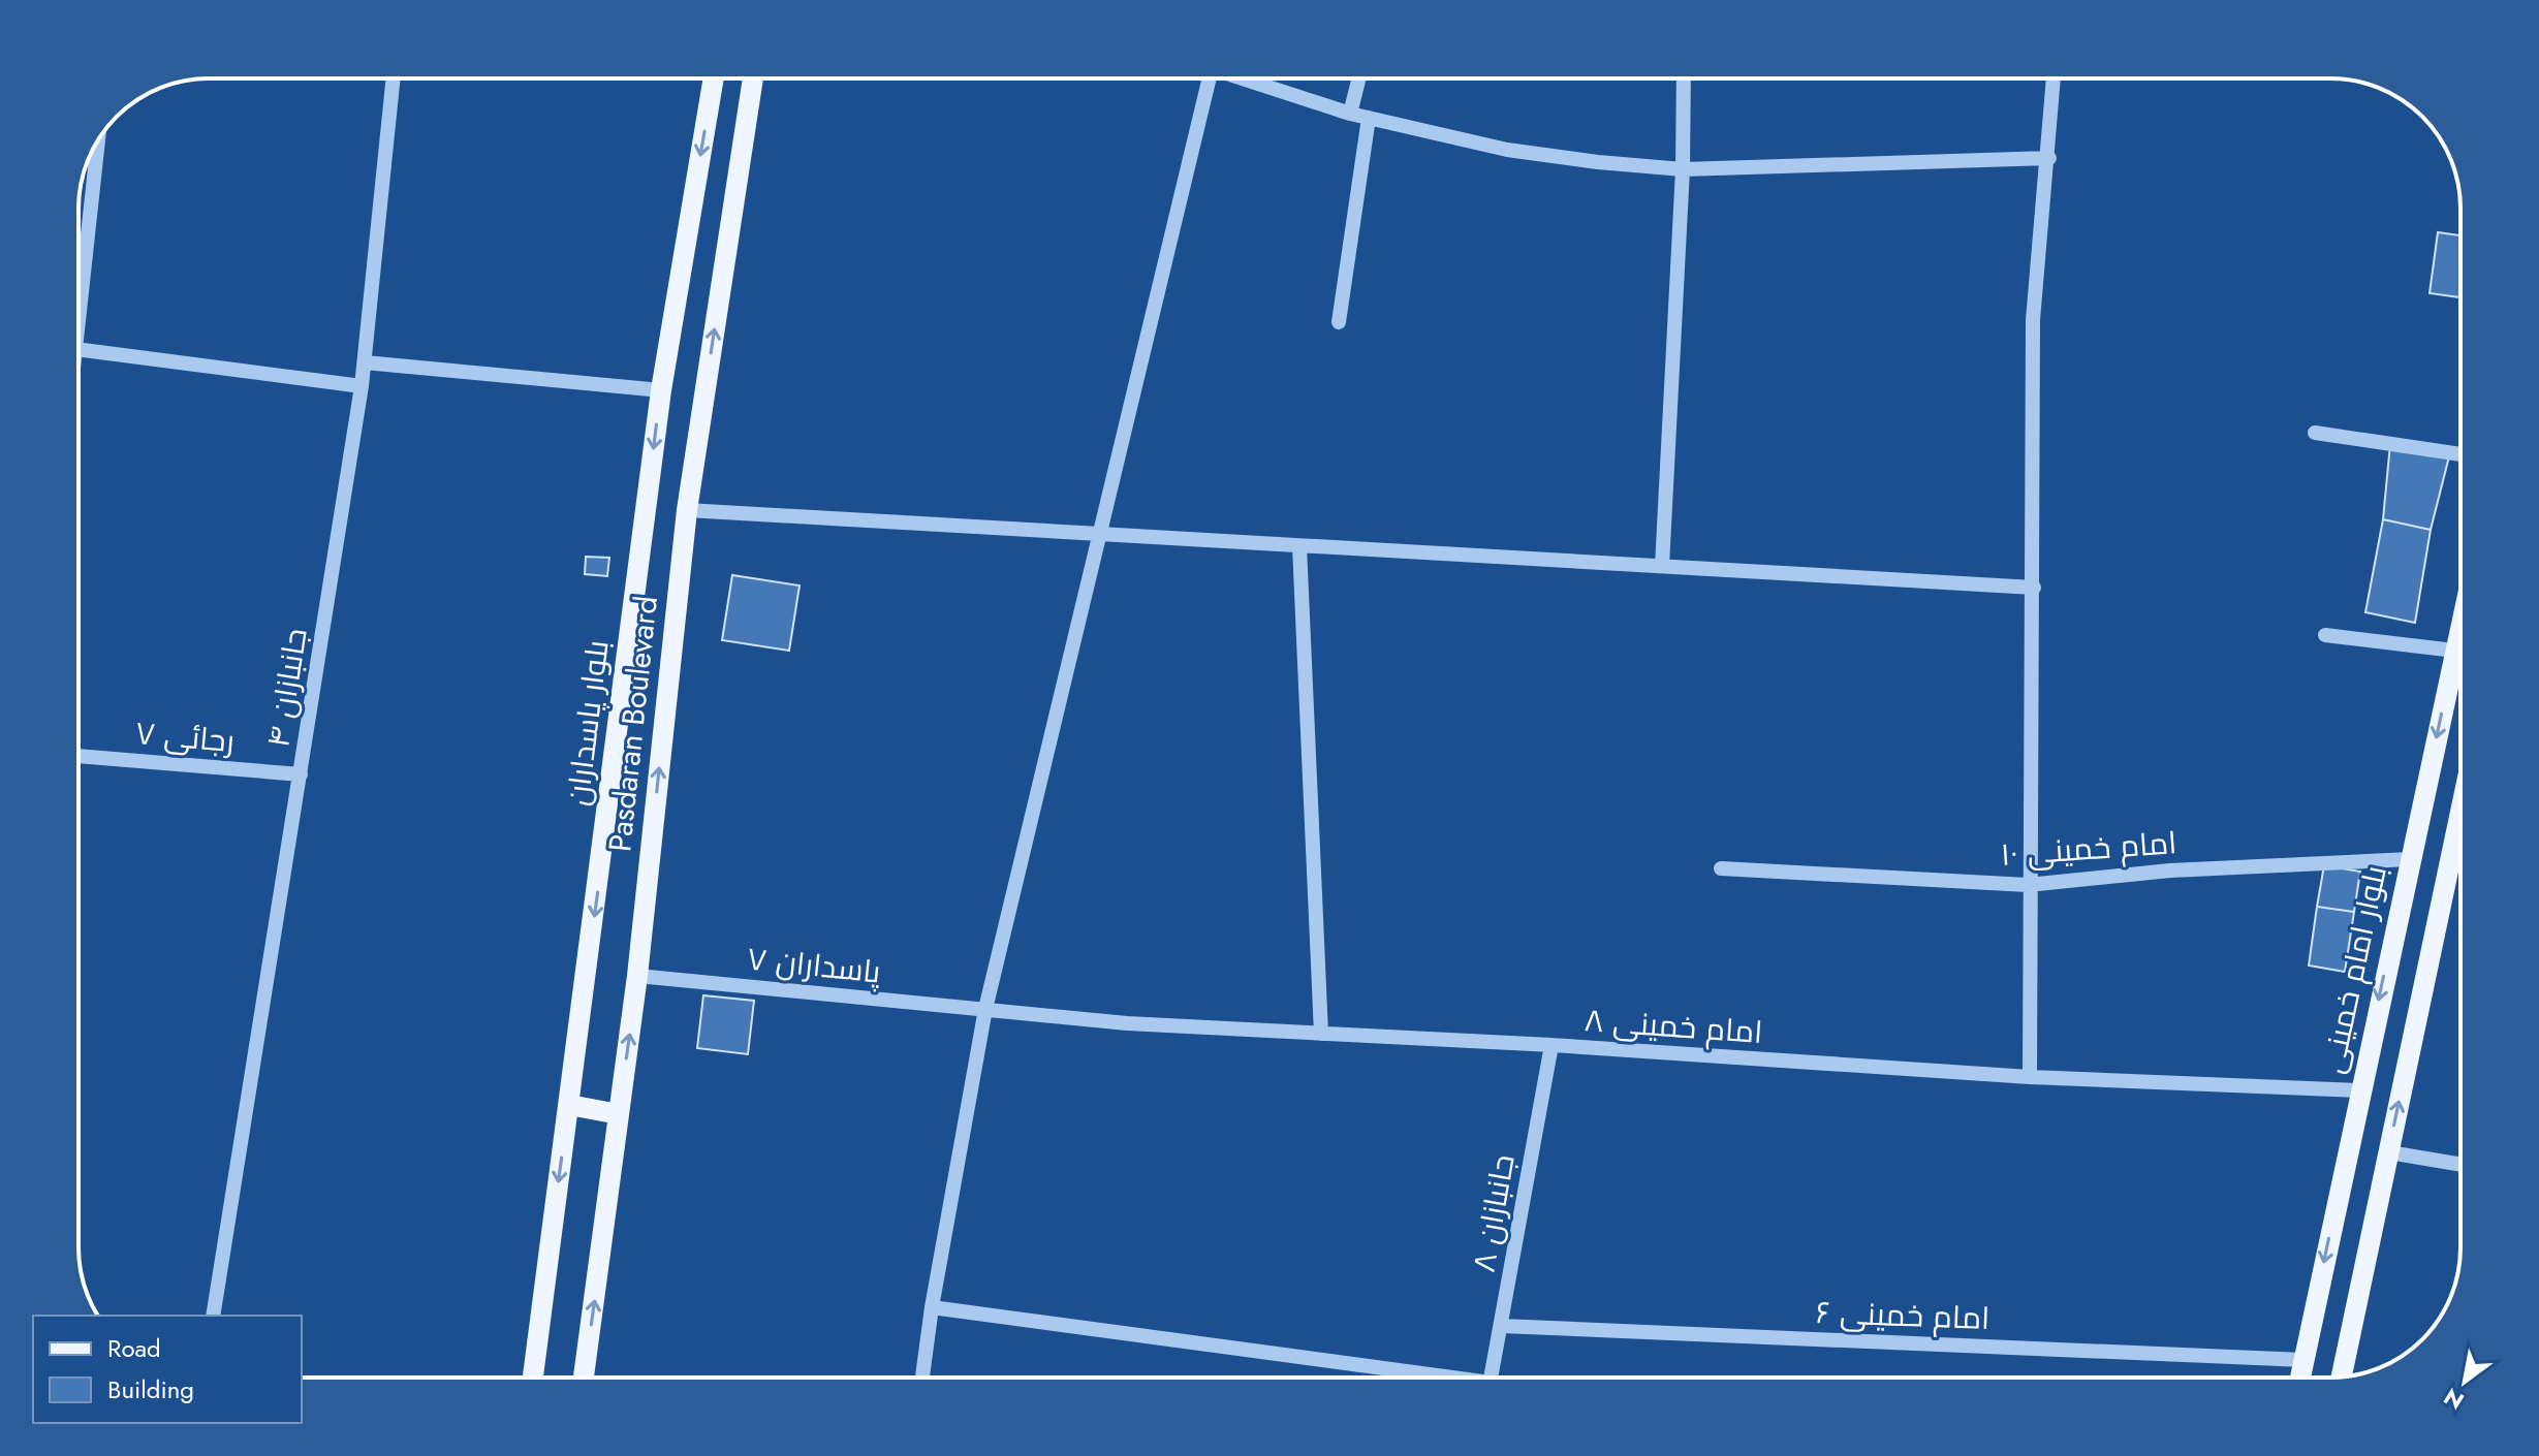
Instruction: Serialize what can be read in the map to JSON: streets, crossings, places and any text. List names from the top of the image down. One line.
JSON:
{"streets":{"main road":["بلوار پاسداران","Pasdaran Boulevard","بلوار امام خمینی"],"street":["جانبازان ۴","رجائی ۷","امام خمینی ۱۰","پاسداران ۷","امام خمینی ۸","جانبازان ۸","امام خمینی ۶"]},"crossings":[["جانبازان ۴","رجائی ۷"],["Pasdaran Boulevard","پاسداران ۷"],["امام خمینی ۱۰","بلوار امام خمینی"],["پاسداران ۷","امام خمینی ۸"],["بلوار امام خمینی","امام خمینی ۸"],["بلوار امام خمینی","امام خمینی ۶"],["امام خمینی ۸","جانبازان ۸"],["جانبازان ۸","امام خمینی ۶"]],"one_way":["بلوار پاسداران","Pasdaran Boulevard"],"legend":["Road","Building"],"north":"bottom left"}
